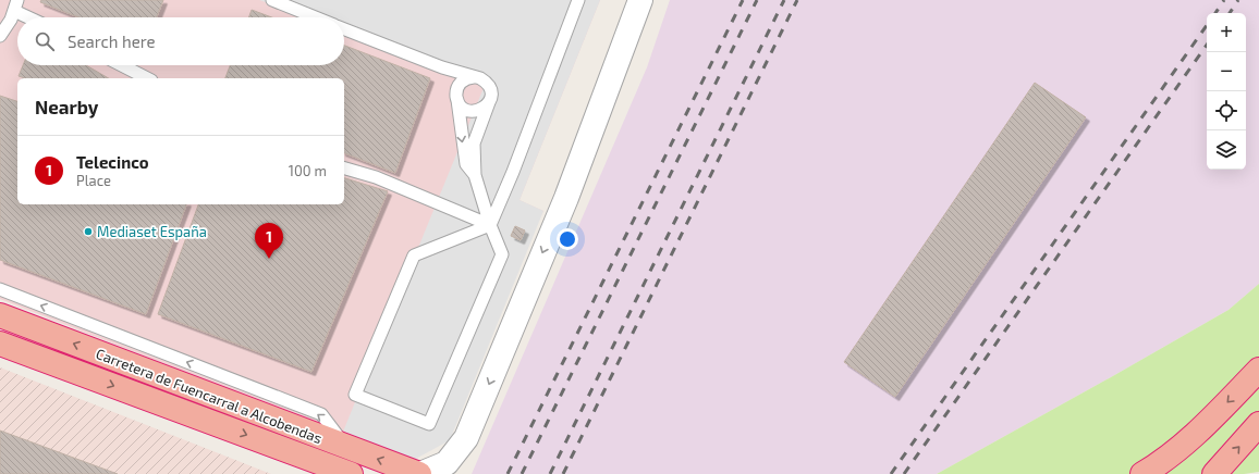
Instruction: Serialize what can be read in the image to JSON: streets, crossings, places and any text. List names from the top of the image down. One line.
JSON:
{"streets":{"highway":["Carretera de Fuencarral a Alcobendas"]},"places":["Mediaset España"],"page":{"map_buttons":["+","−"],"search":"Search here","heading":"Nearby","list":[{"mark":"1","name":"Telecinco","note":"Place","value":"100 m"}],"pins":"1"}}
